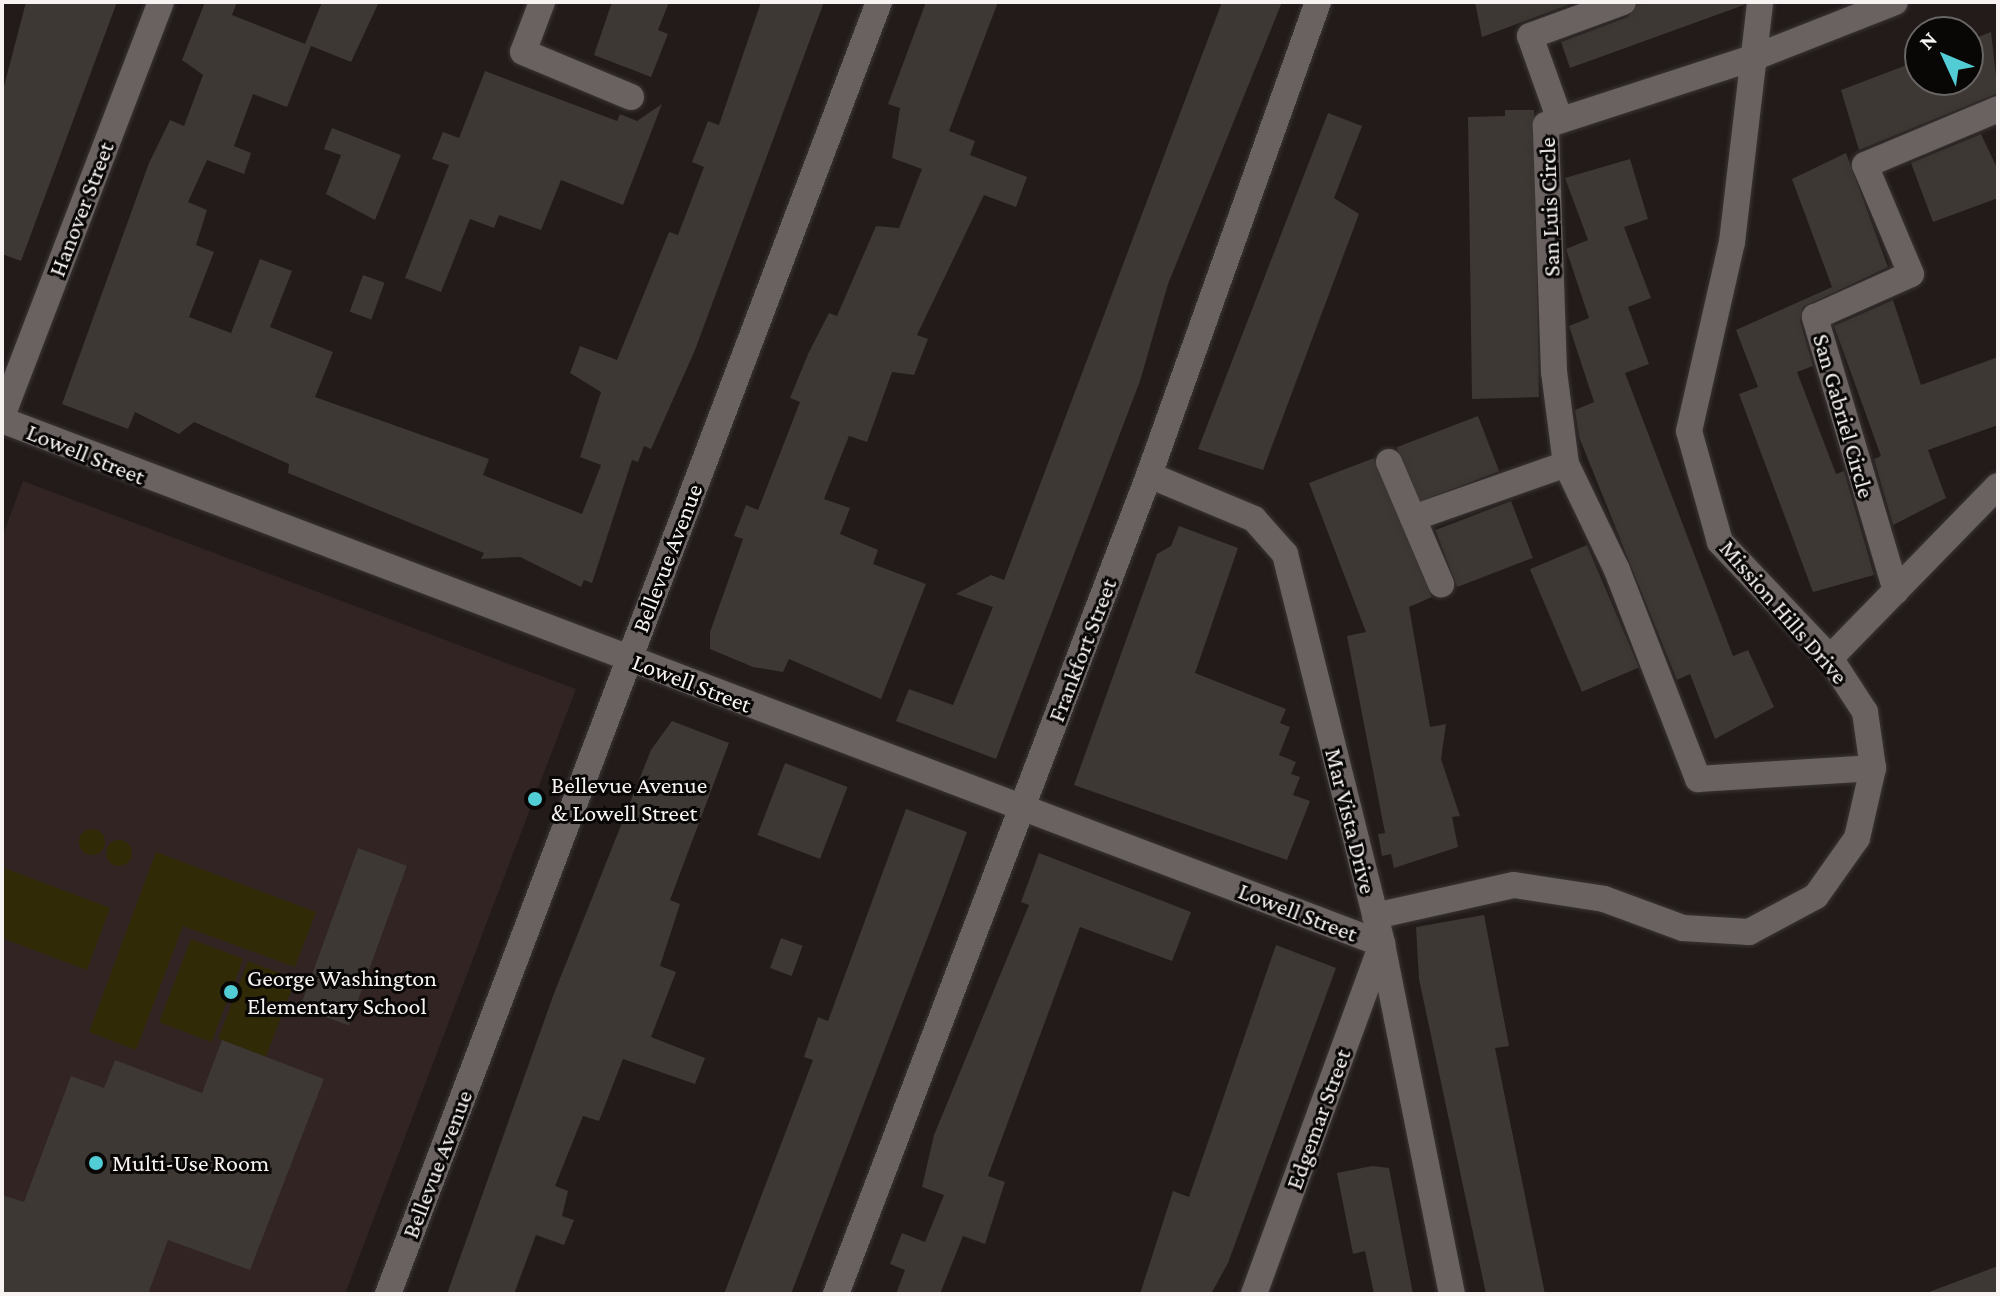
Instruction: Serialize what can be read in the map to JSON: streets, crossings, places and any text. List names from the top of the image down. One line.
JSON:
{"streets":{"street":["San Luis Circle","Hanover Street","San Gabriel Circle","Lowell Street","Bellevue Avenue","Mission Hills Drive","Frankfort Street","Mar Vista Drive","Edgemar Street"]},"crossings":[["San Luis Circle","Mission Hills Drive"],["Hanover Street","Lowell Street"],["Lowell Street","Bellevue Avenue"],["Lowell Street","Frankfort Street"],["Lowell Street","Mar Vista Drive"],["Lowell Street","Edgemar Street"],["Mission Hills Drive","Mar Vista Drive"],["Frankfort Street","Mar Vista Drive"],["Mar Vista Drive","Edgemar Street"]],"places":["Bellevue Avenue & Lowell Street","George Washington Elementary School","Multi-Use Room"],"north":"top left"}
